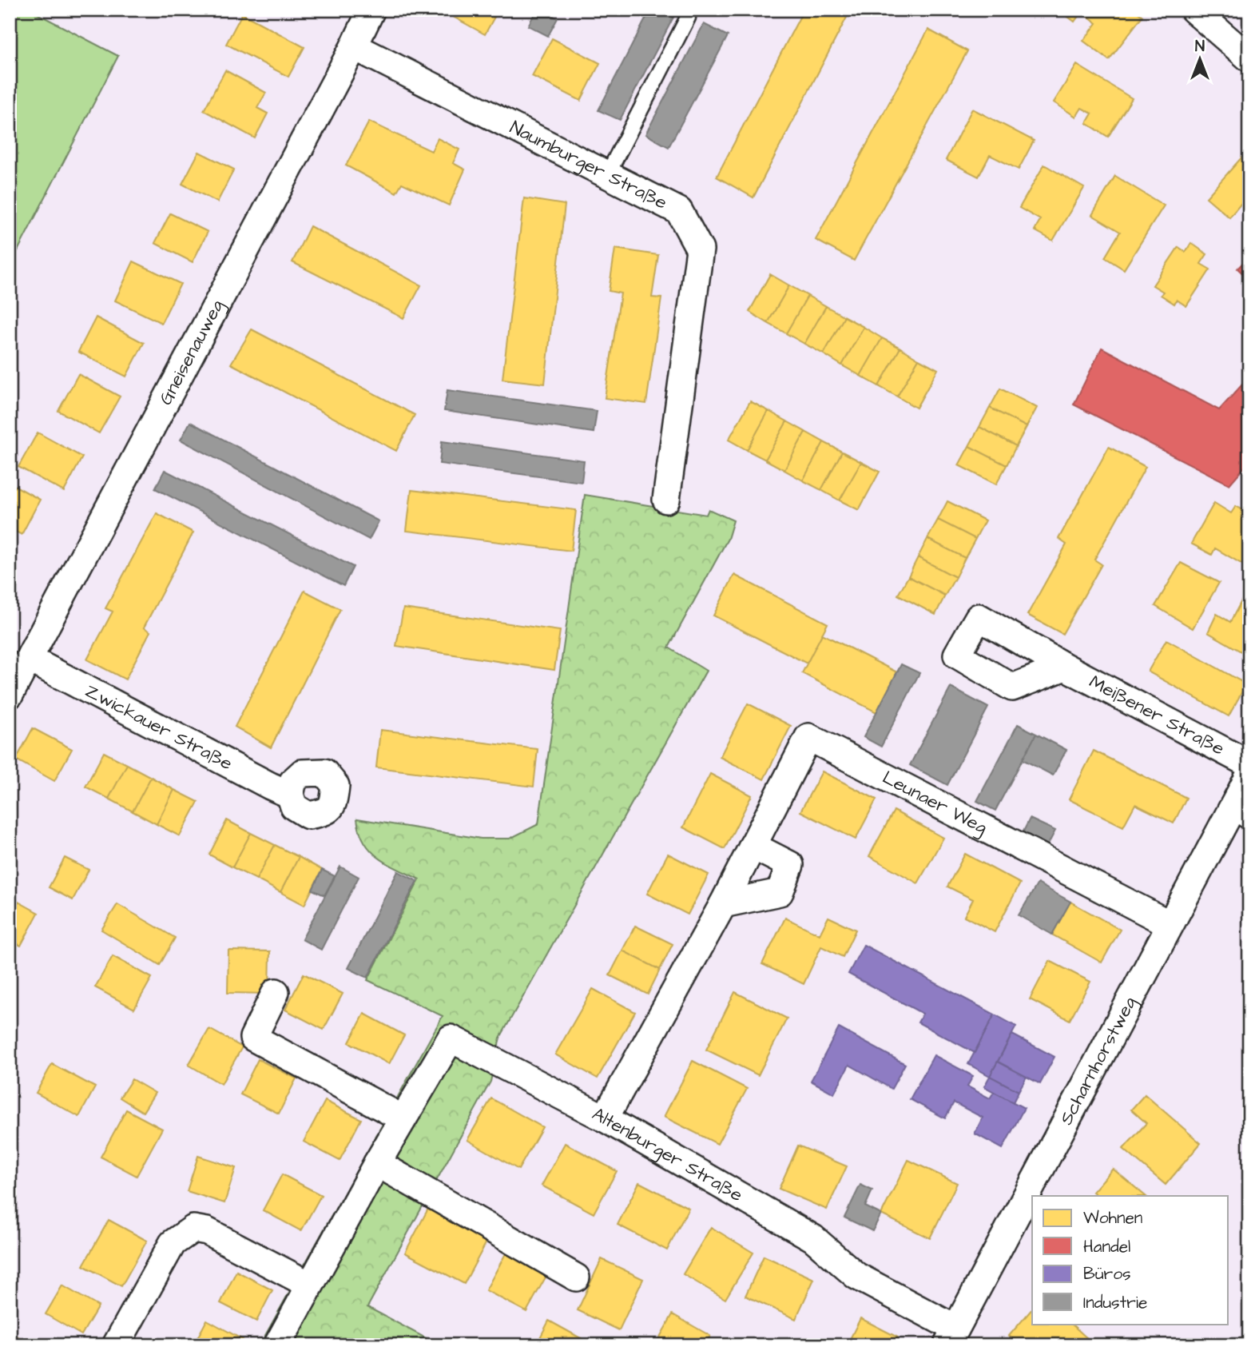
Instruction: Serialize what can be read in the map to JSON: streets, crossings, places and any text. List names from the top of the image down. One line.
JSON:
{"streets":{"street":["Naumburger Straße","Gneisenauweg","Meißener Straße","Zwickauer Straße","Leunaer Weg","Scharnhorstweg","Altenburger Straße"]},"crossings":[["Naumburger Straße","Gneisenauweg"],["Gneisenauweg","Zwickauer Straße"],["Leunaer Weg","Scharnhorstweg"],["Leunaer Weg","Altenburger Straße"],["Scharnhorstweg","Altenburger Straße"]],"legend":["Wohnen","Handel","Büros","Industrie"],"north":"top"}
